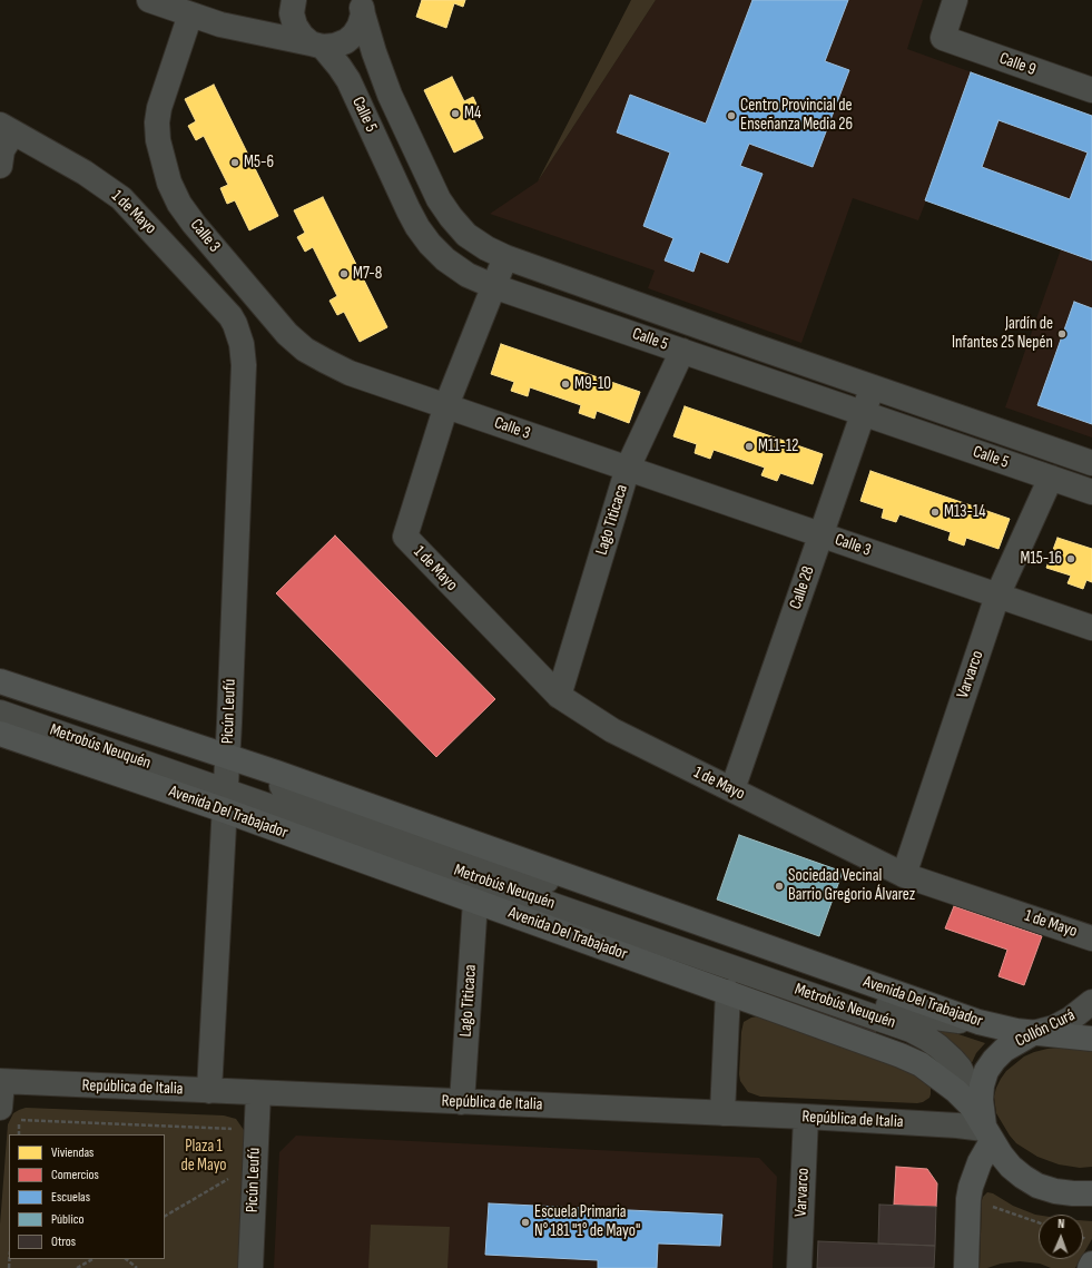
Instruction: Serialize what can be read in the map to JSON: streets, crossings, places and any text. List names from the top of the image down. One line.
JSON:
{"streets":{"main road":["Avenida Del Trabajador","Collón Curá"],"street":["Calle 9","Calle 5","1 de Mayo","Calle 3","Lago Titicaca","Calle 28","Varvarco","Picún Leufú","Metrobús Neuquén","República de Italia"]},"crossings":[["Calle 5","Lago Titicaca"],["Calle 5","Calle 28"],["Calle 5","Varvarco"],["1 de Mayo","Calle 3"],["1 de Mayo","Lago Titicaca"],["1 de Mayo","Calle 28"],["1 de Mayo","Varvarco"],["1 de Mayo","Picún Leufú"],["Calle 3","Lago Titicaca"],["Calle 3","Calle 28"],["Calle 3","Varvarco"],["Lago Titicaca","Avenida Del Trabajador"],["Lago Titicaca","República de Italia"],["Varvarco","República de Italia"],["Picún Leufú","Metrobús Neuquén"],["Picún Leufú","Avenida Del Trabajador"],["Picún Leufú","República de Italia"],["Metrobús Neuquén","Avenida Del Trabajador"],["Avenida Del Trabajador","Collón Curá"],["Avenida Del Trabajador","República de Italia"],["Collón Curá","República de Italia"]],"parks":["Plaza 1 de Mayo"],"places":["M4","Centro Provincial de Enseñanza Media 26","M5-6","M7-8","Jardín de Infantes 25 Nepén","M9-10","M11-12","M13-14","M15-16","Sociedad Vecinal Barrio Gregorio Álvarez","Escuela Primaria N° 181 \"1° de Mayo\""],"legend":["Viviendas","Comercios","Escuelas","Público","Otros"],"north":"top"}
